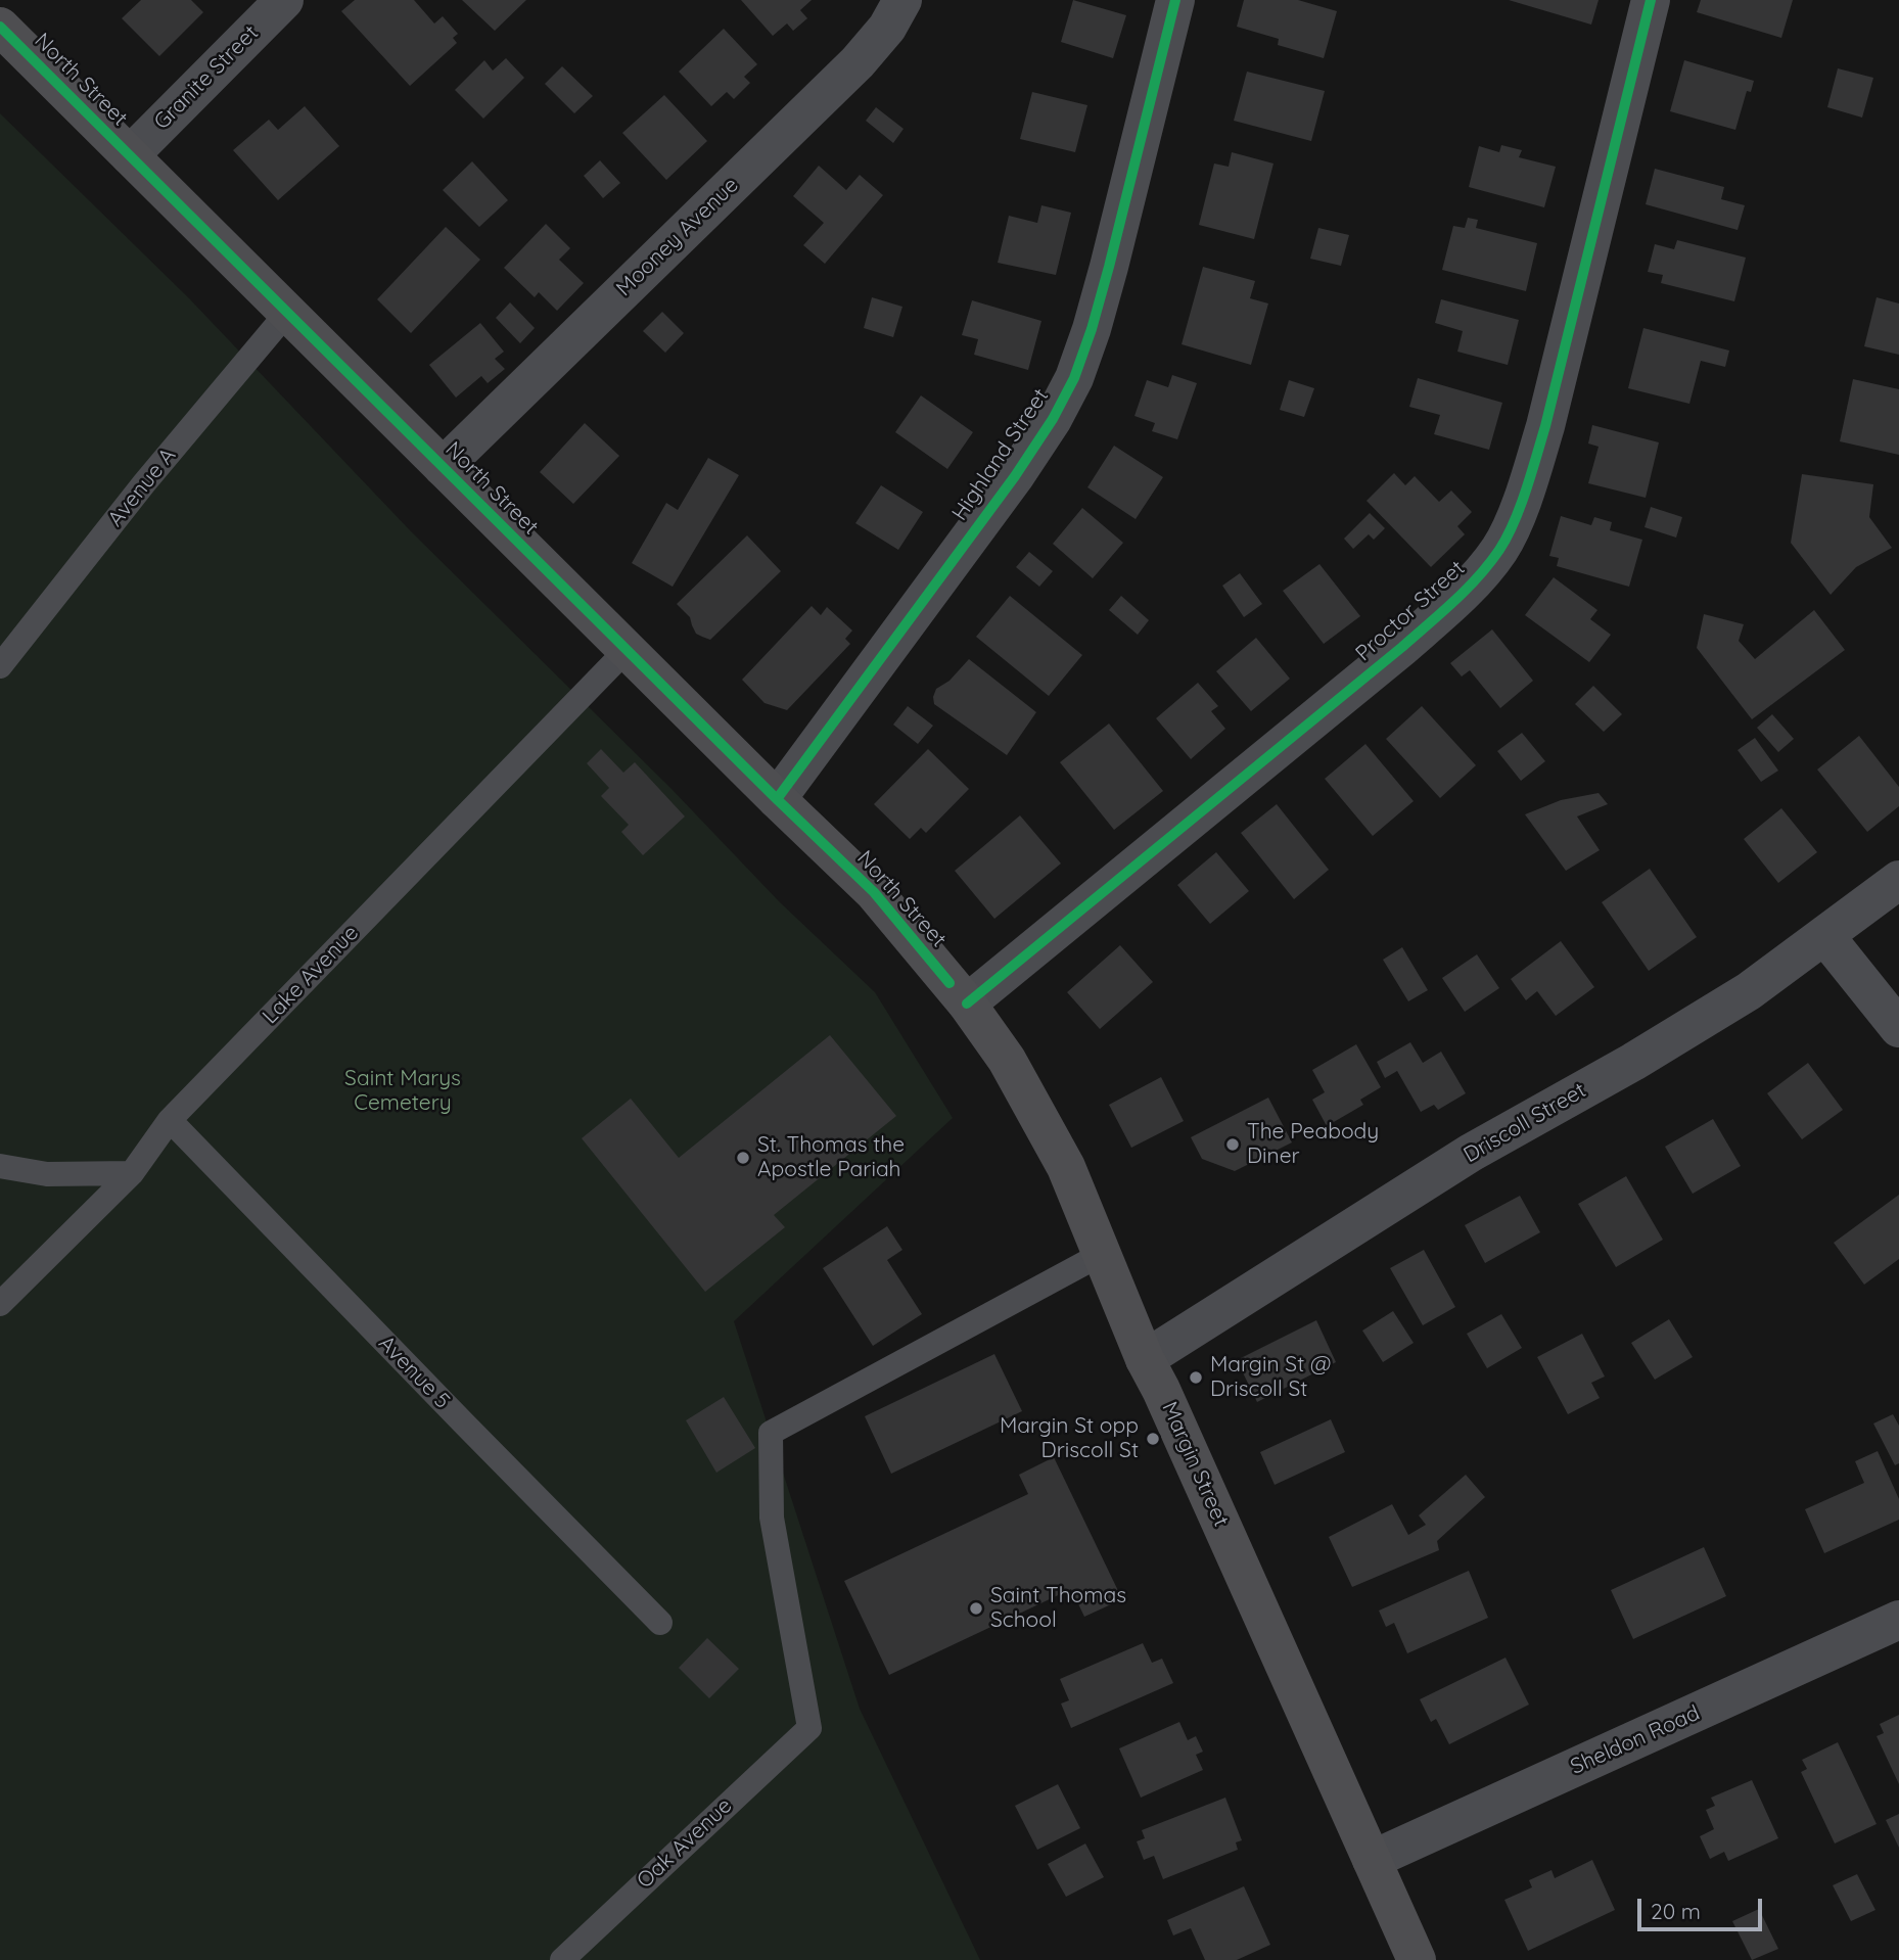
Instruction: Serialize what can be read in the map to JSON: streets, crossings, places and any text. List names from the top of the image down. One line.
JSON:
{"streets":{"highway":["North Street","Margin Street"],"street":["Granite Street","Mooney Avenue","Highland Street","Proctor Street","Driscoll Street","Sheldon Road"],"lane":["Avenue A","Lake Avenue","Avenue 5","Oak Avenue"]},"crossings":[["Granite Street","North Street"],["North Street","Mooney Avenue"],["North Street","Highland Street"],["North Street","Avenue A"],["North Street","Proctor Street"],["North Street","Lake Avenue"],["North Street","Margin Street"],["Proctor Street","Margin Street"],["Lake Avenue","Avenue 5"],["Driscoll Street","Margin Street"],["Margin Street","Sheldon Road"],["Margin Street","Oak Avenue"]],"parks":["Saint Marys Cemetery"],"places":["The Peabody Diner","St. Thomas the Apostle Pariah","Margin St @ Driscoll St","Margin St opp Driscoll St","Saint Thomas School"],"scale_bar":"20 m"}
